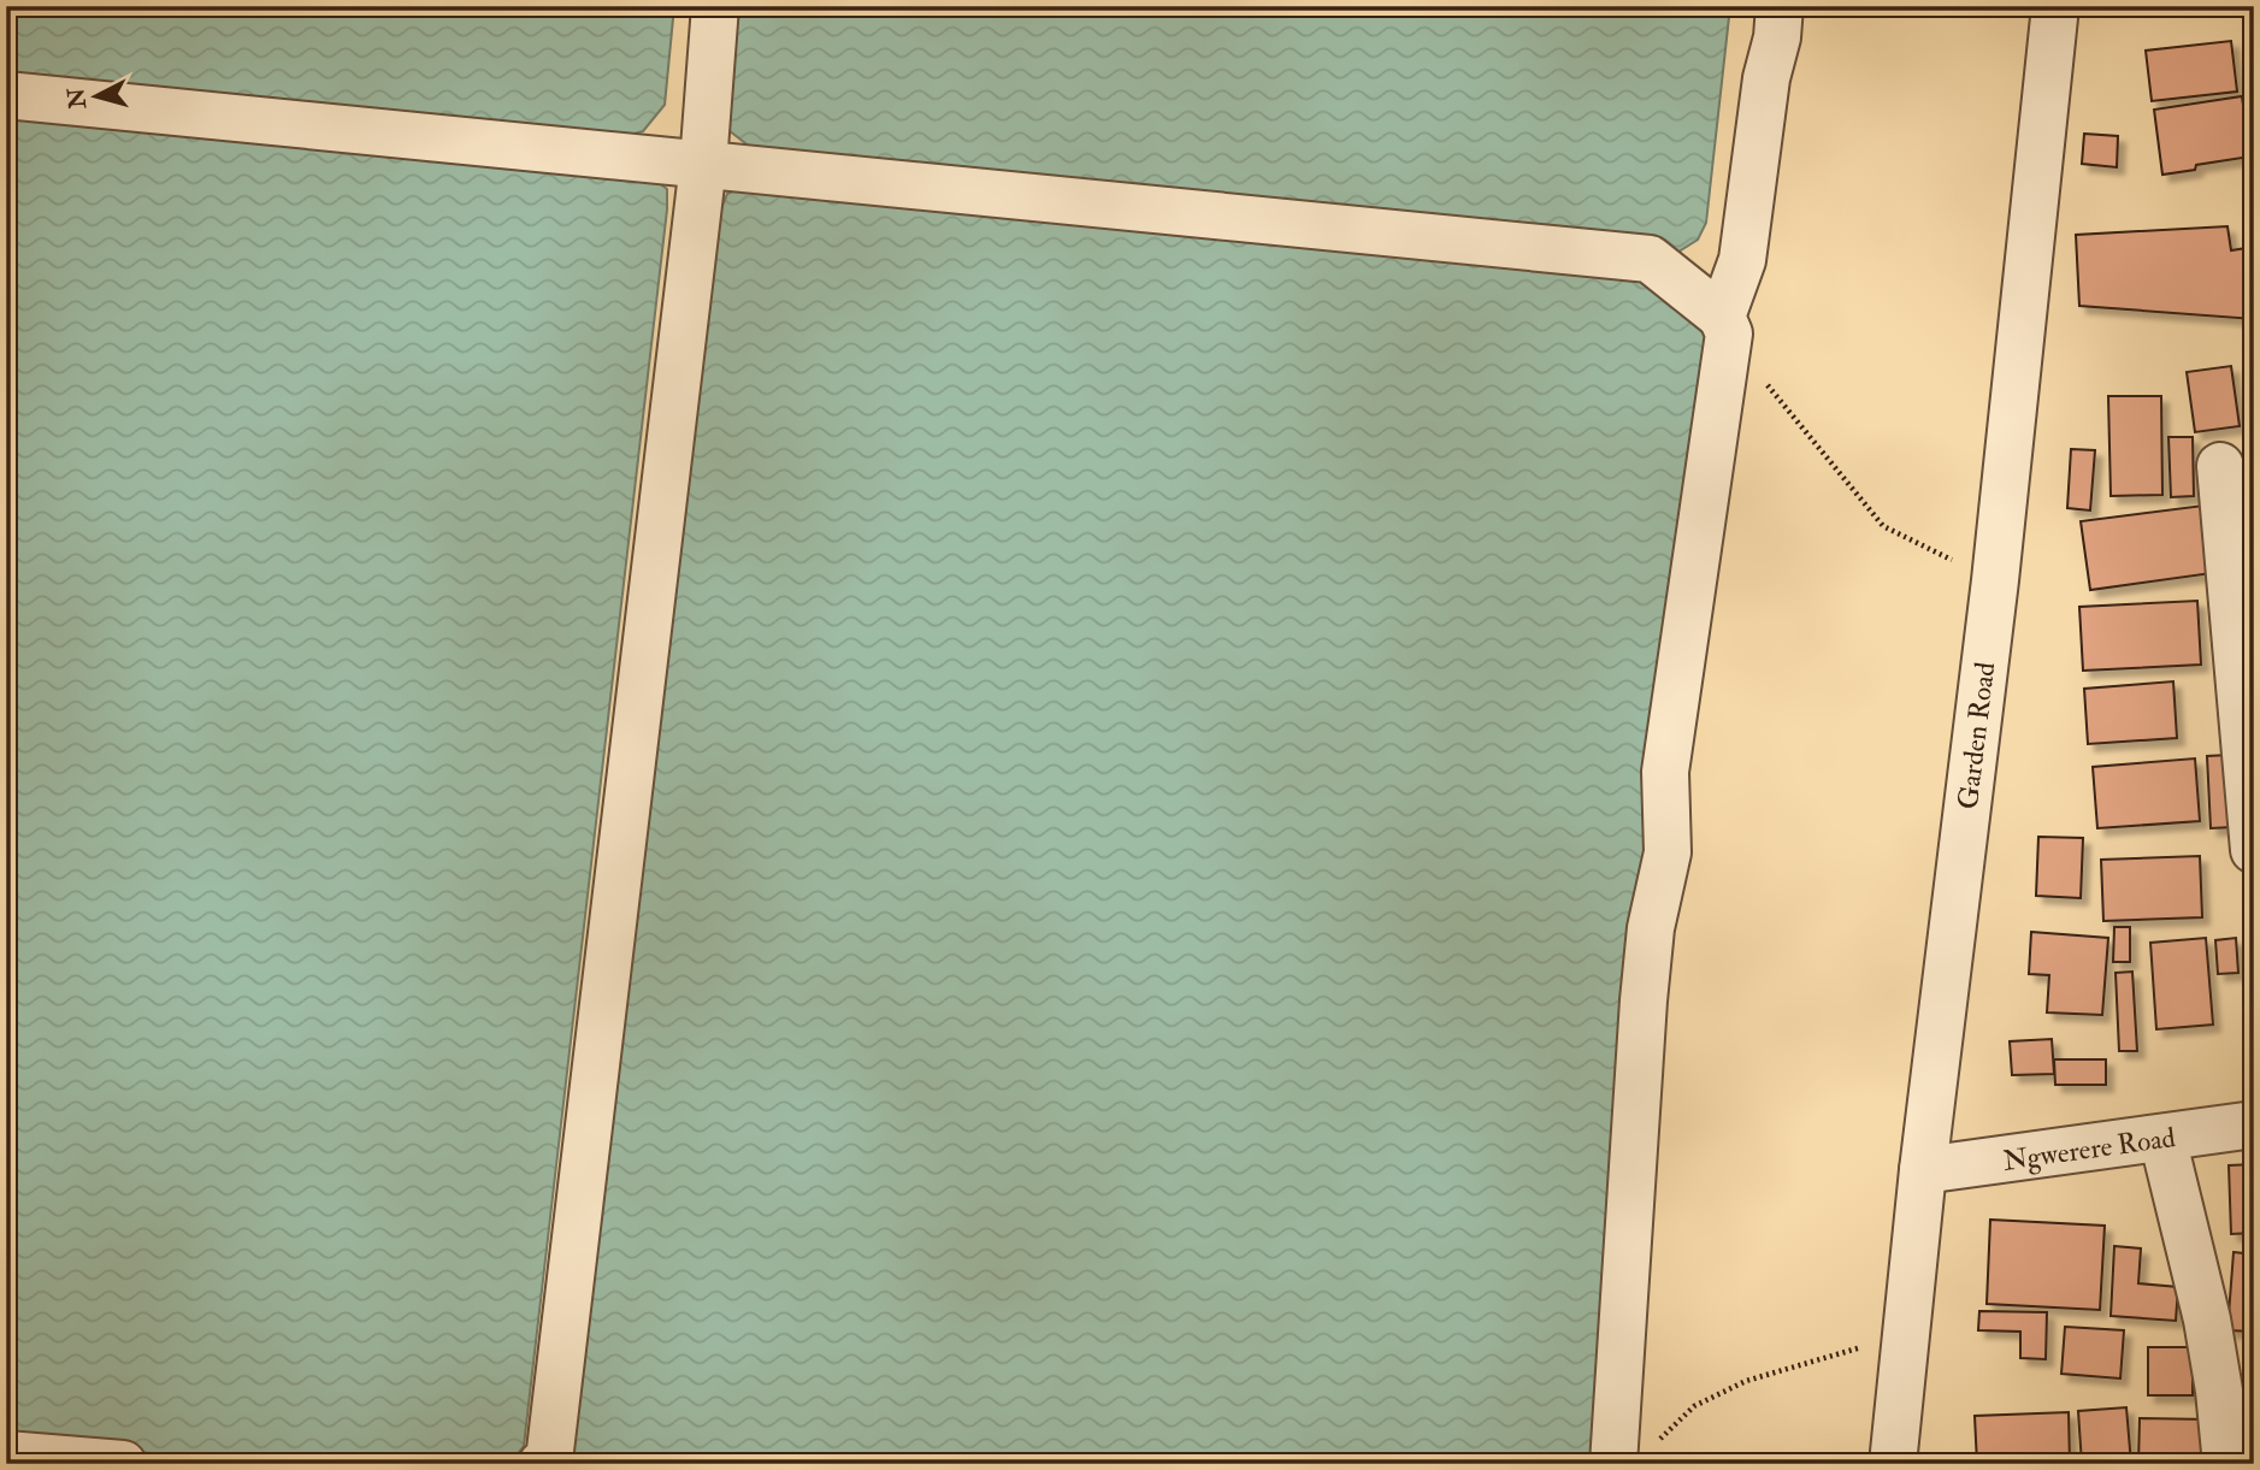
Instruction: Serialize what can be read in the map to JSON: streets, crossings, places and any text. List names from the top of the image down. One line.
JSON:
{"streets":{"street":["Garden Road","Ngwerere Road"]},"crossings":[["Garden Road","Ngwerere Road"]],"north":"left"}
